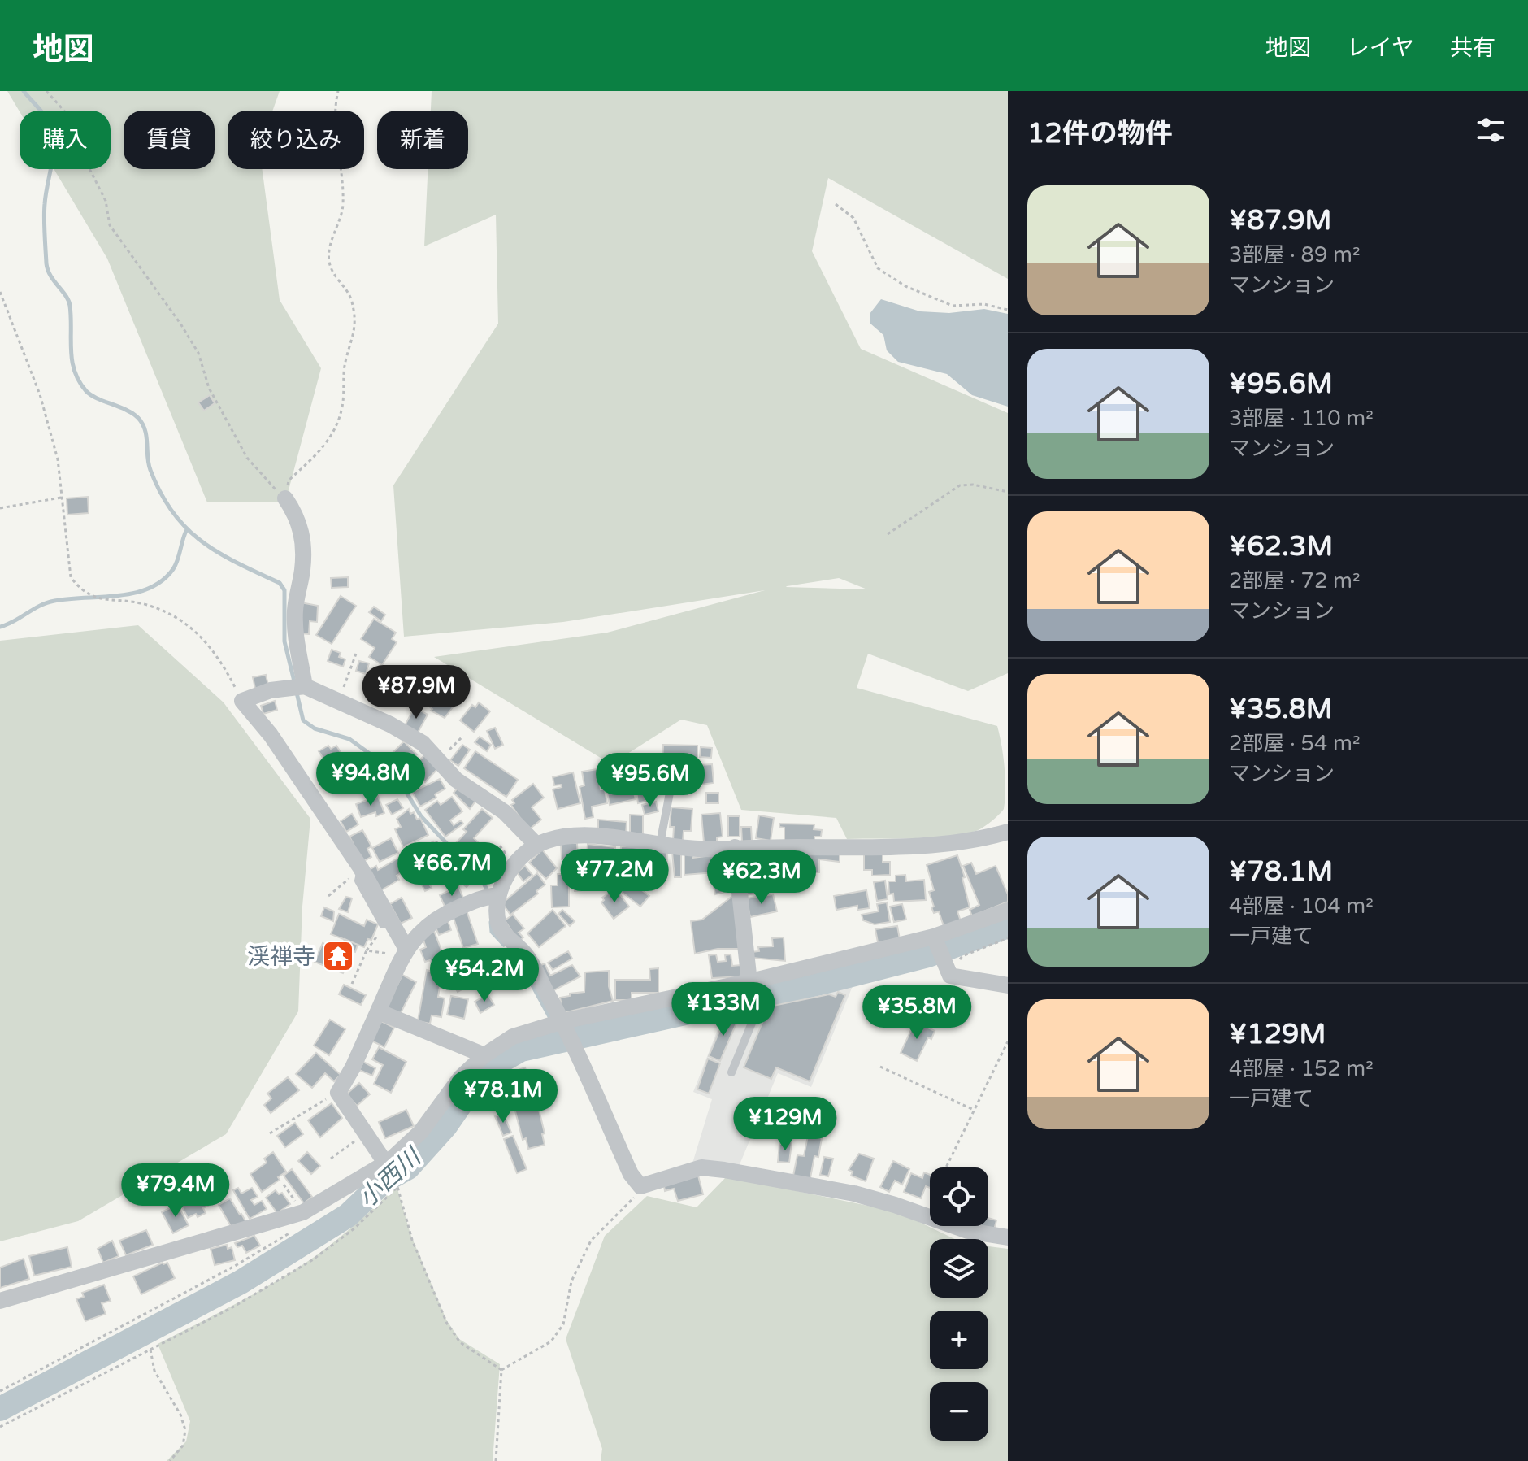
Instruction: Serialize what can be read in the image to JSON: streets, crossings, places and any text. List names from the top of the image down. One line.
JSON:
{"water":["小西川"],"places":{"temple":["渓禅寺"]},"page":{"header":"地図","nav":["地図","レイヤ","共有"],"heading":"12件の物件","chip":["購入","賃貸","絞り込み","新着"],"list":[{"name":"¥87.9M","note":"3部屋 · 89 m² · マンション"},{"name":"¥95.6M","note":"3部屋 · 110 m² · マンション"},{"name":"¥62.3M","note":"2部屋 · 72 m² · マンション"},{"name":"¥35.8M","note":"2部屋 · 54 m² · マンション"},{"name":"¥78.1M","note":"4部屋 · 104 m² · 一戸建て"},{"name":"¥129M","note":"4部屋 · 152 m² · 一戸建て"}],"price":["¥87.9M","¥94.8M","¥95.6M","¥66.7M","¥77.2M","¥62.3M","¥54.2M","¥133M","¥35.8M","¥78.1M","¥129M","¥79.4M"],"map_buttons":["+","−"]}}
